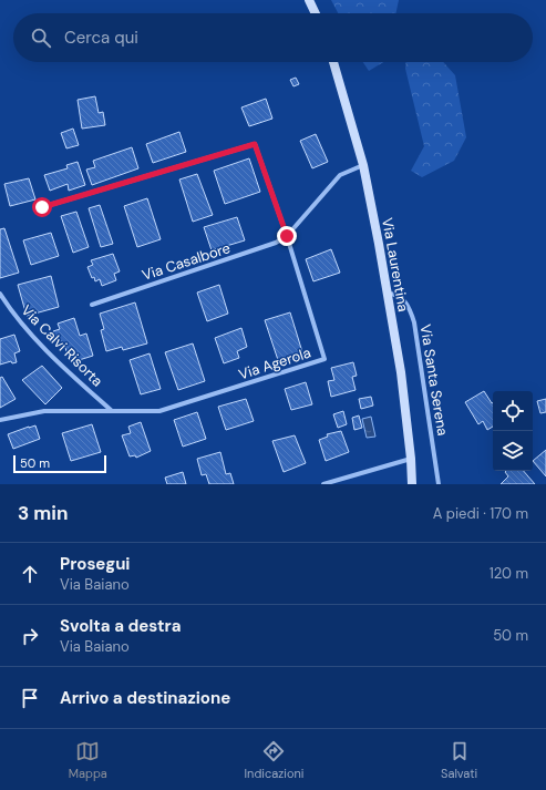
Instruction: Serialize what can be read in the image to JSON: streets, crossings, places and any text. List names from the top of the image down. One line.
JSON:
{"streets":{"main road":["Via Laurentina"],"street":["Via Casalbore","Via Calvi Risorta","Via Agerola","Via Santa Serena"]},"crossings":[["Via Casalbore","Via Agerola"],["Via Laurentina","Via Santa Serena"],["Via Calvi Risorta","Via Agerola"]],"scale_bar":"50 m","page":{"search":"Cerca qui","scale":"50 m","heading":["3 min","A piedi · 170 m"],"list":[["Prosegui","Via Baiano","120 m"],["Svolta a destra","Via Baiano","50 m"],"Arrivo a destinazione"],"nav":["Mappa","Indicazioni","Salvati"]}}
